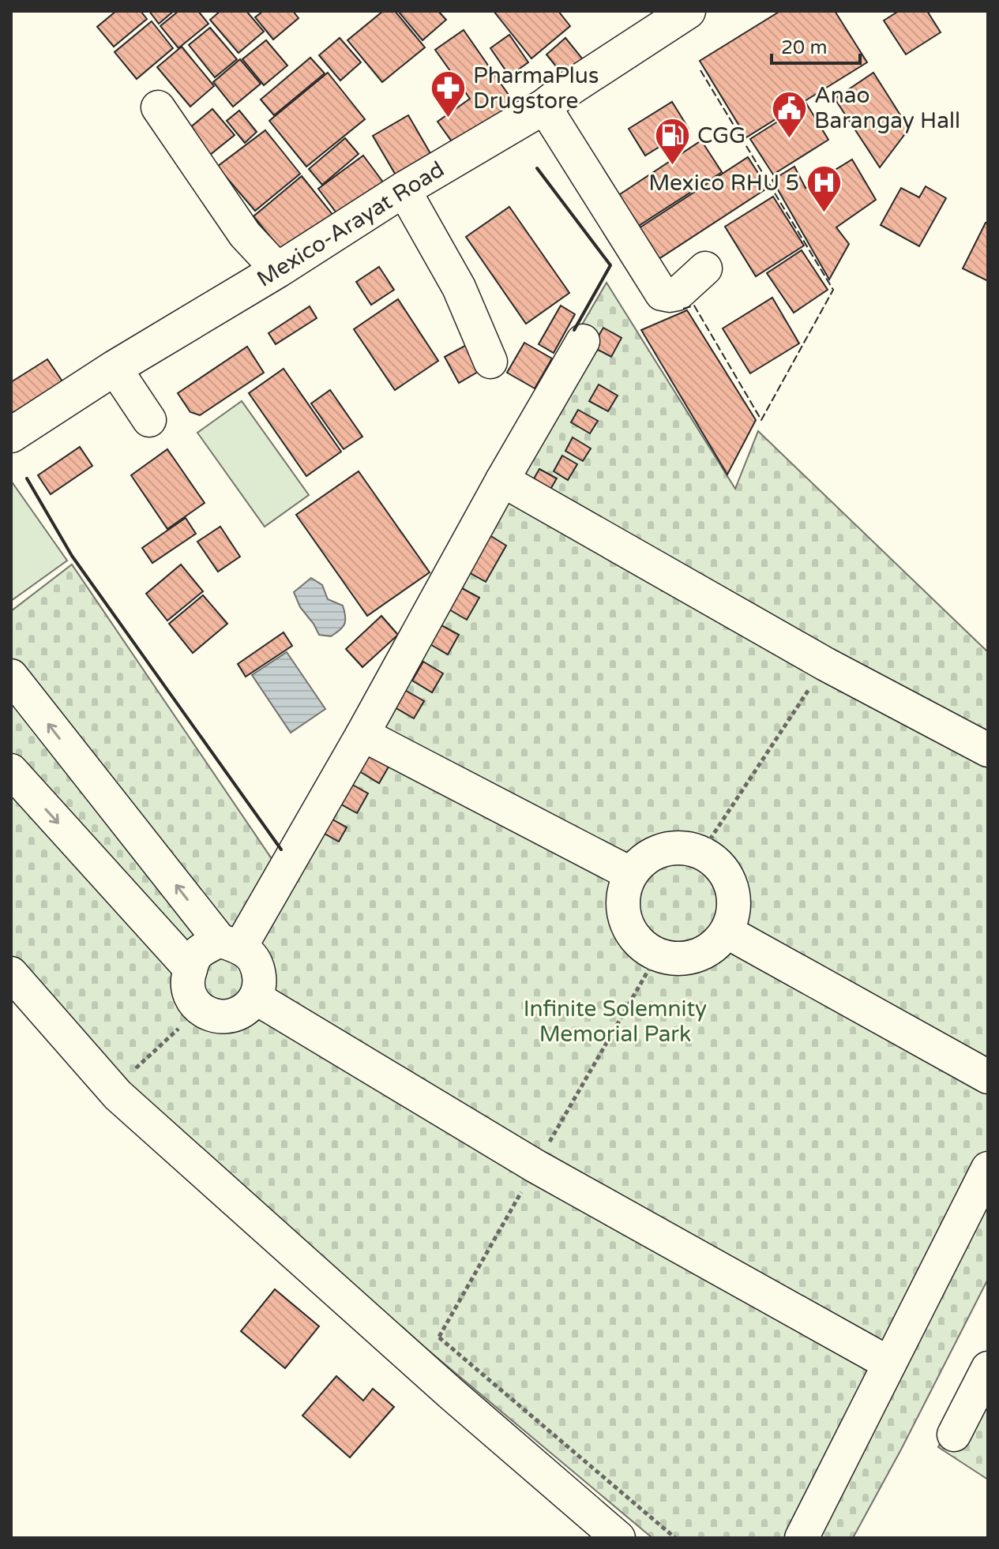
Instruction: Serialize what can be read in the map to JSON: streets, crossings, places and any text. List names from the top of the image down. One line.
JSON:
{"streets":{"main road":["Mexico-Arayat Road"]},"parks":["Infinite Solemnity Memorial Park"],"places":{"pharmacy":["PharmaPlus Drugstore"],"public building":["Anao Barangay Hall"],"fuel station":["CGG"],"hospital":["Mexico RHU 5"]},"scale_bar":"20 m"}
